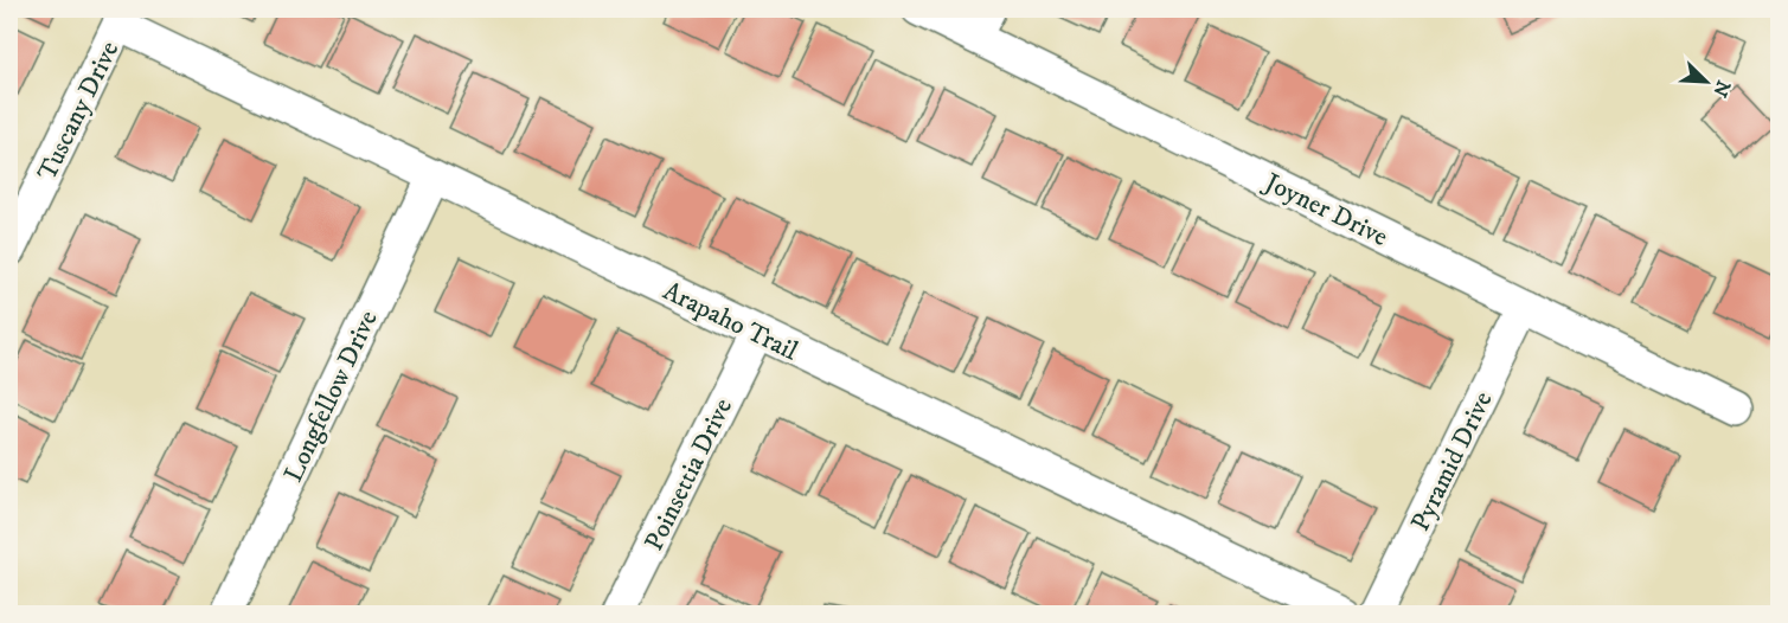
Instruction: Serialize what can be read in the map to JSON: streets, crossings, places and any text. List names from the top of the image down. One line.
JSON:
{"streets":{"street":["Tuscany Drive","Joyner Drive","Arapaho Trail","Longfellow Drive","Pyramid Drive","Poinsettia Drive"]},"crossings":[["Tuscany Drive","Arapaho Trail"],["Joyner Drive","Pyramid Drive"],["Arapaho Trail","Longfellow Drive"],["Arapaho Trail","Poinsettia Drive"]],"north":"bottom right"}
